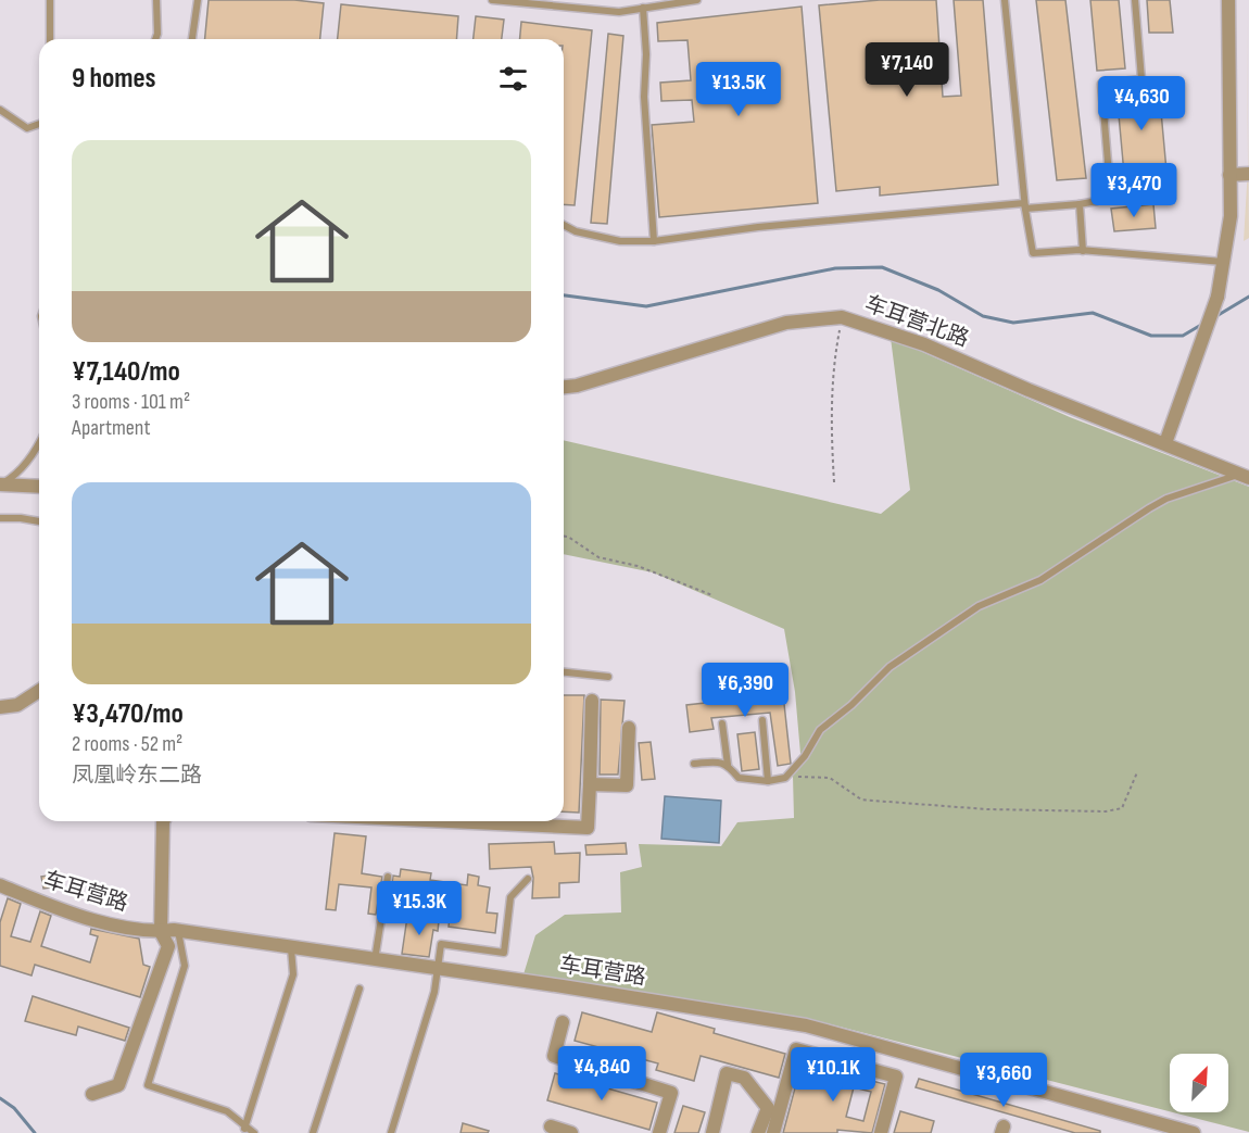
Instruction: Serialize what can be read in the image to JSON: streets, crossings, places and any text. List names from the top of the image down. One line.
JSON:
{"streets":{"street":["车耳营北路","车耳营路"]},"north":"top right","page":{"heading":"9 homes","price":["¥7,140","¥13.5K","¥4,630","¥3,470","¥6,390","¥15.3K","¥4,840","¥10.1K","¥3,660"],"list":[{"name":"¥7,140/mo","note":"3 rooms · 101 m² · Apartment"},{"name":"¥3,470/mo","note":"2 rooms · 52 m² · 凤凰岭东二路"}]}}
